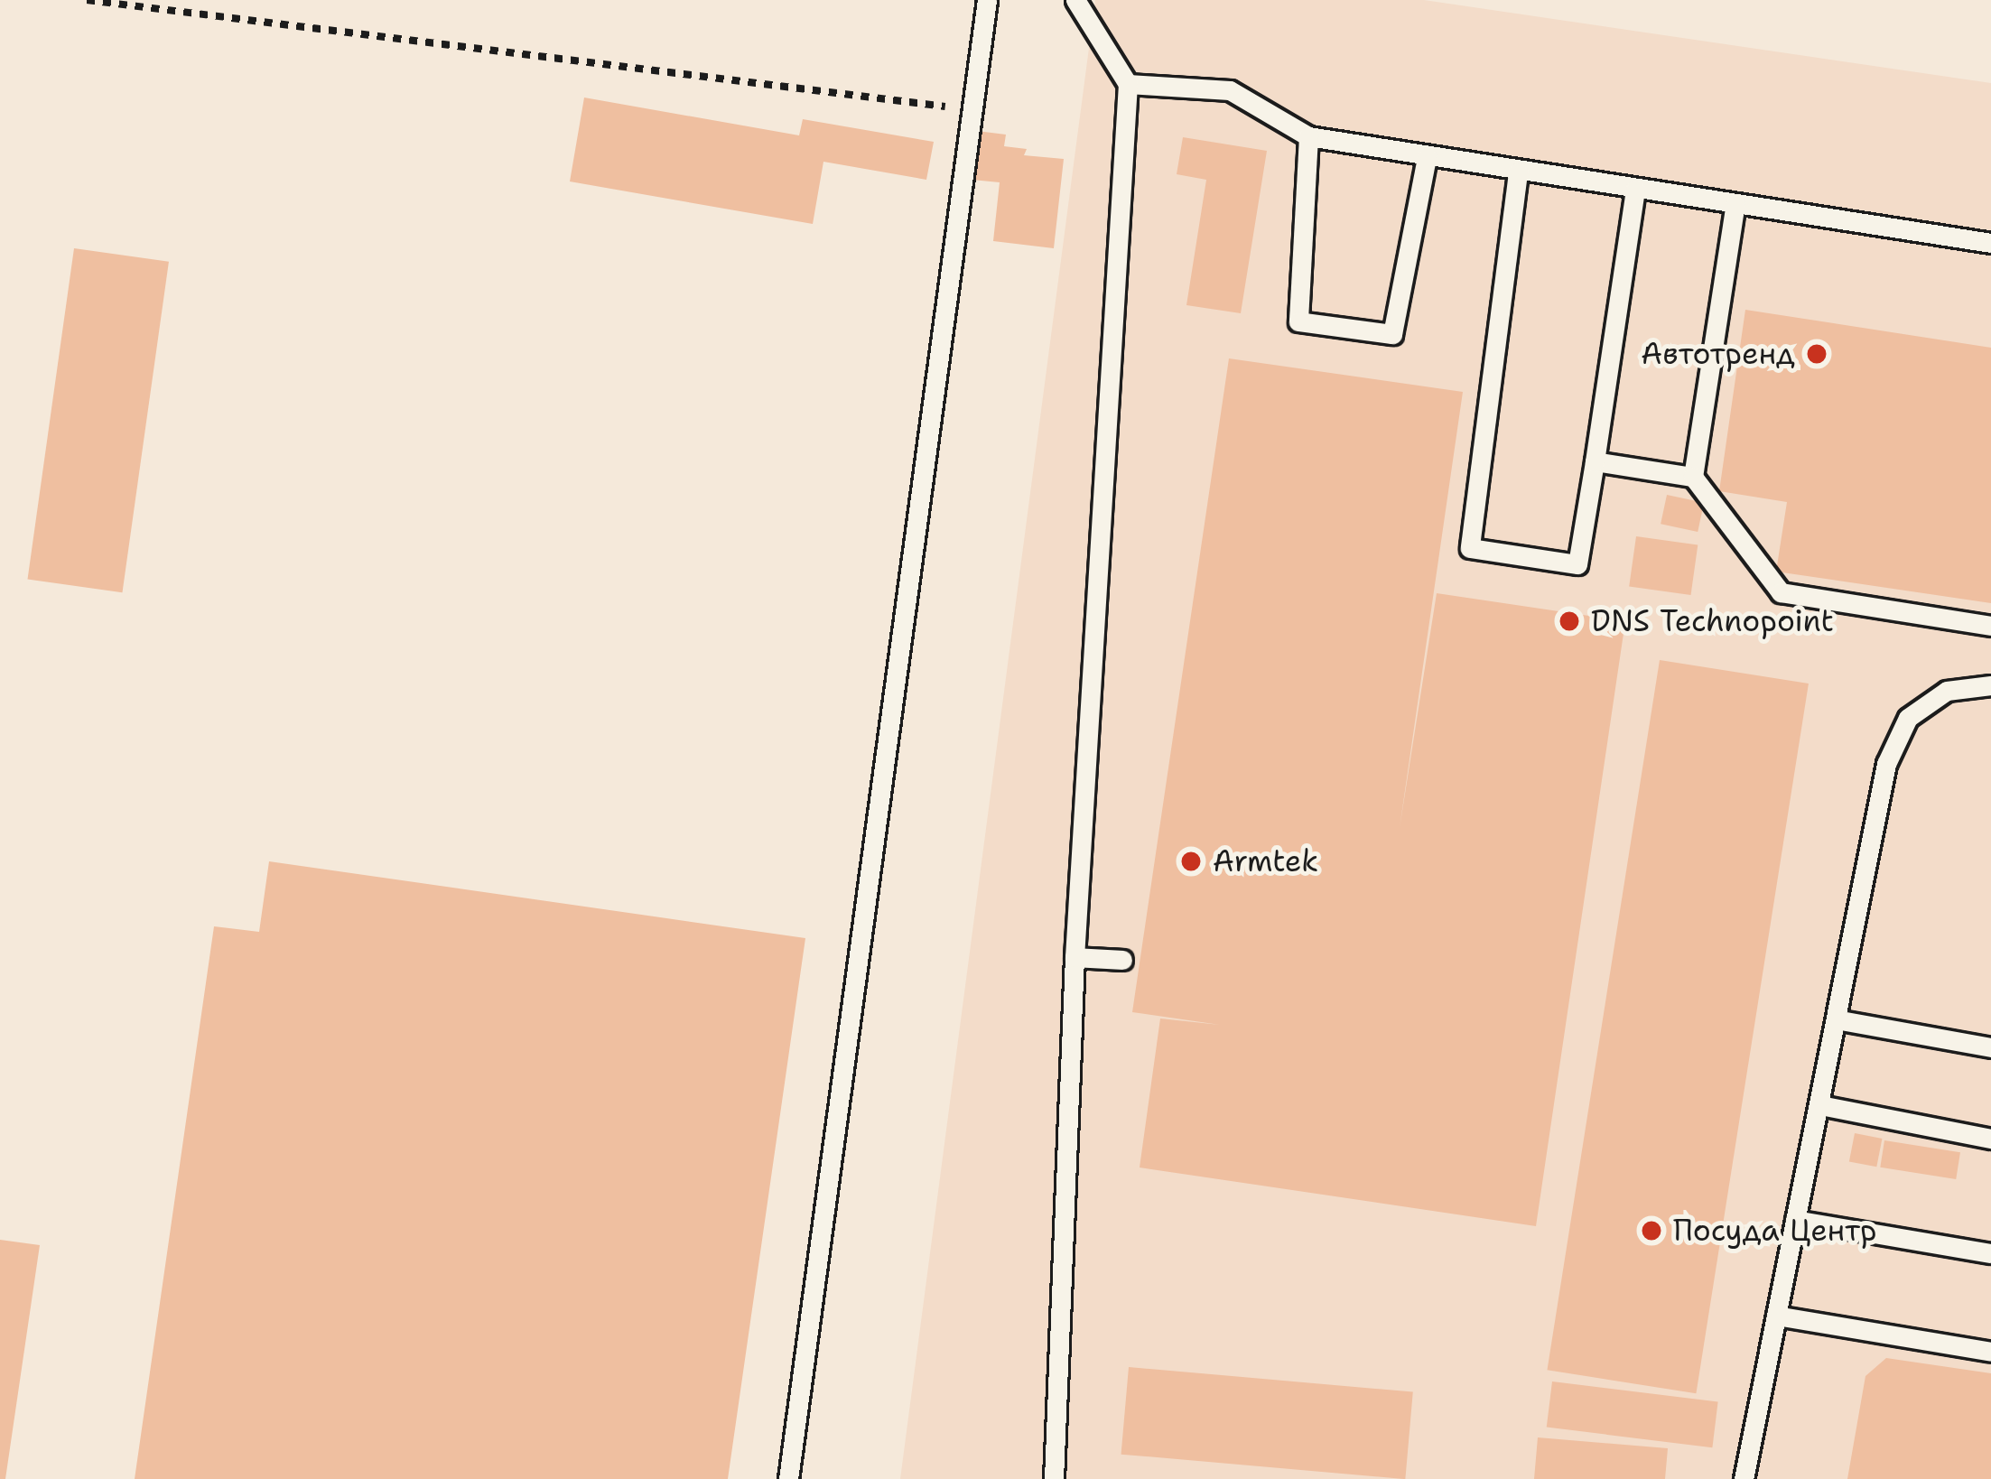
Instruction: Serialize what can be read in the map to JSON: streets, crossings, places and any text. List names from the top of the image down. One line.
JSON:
{"places":["Автотренд","DNS Technopoint","Armtek","Посуда Центр"]}
